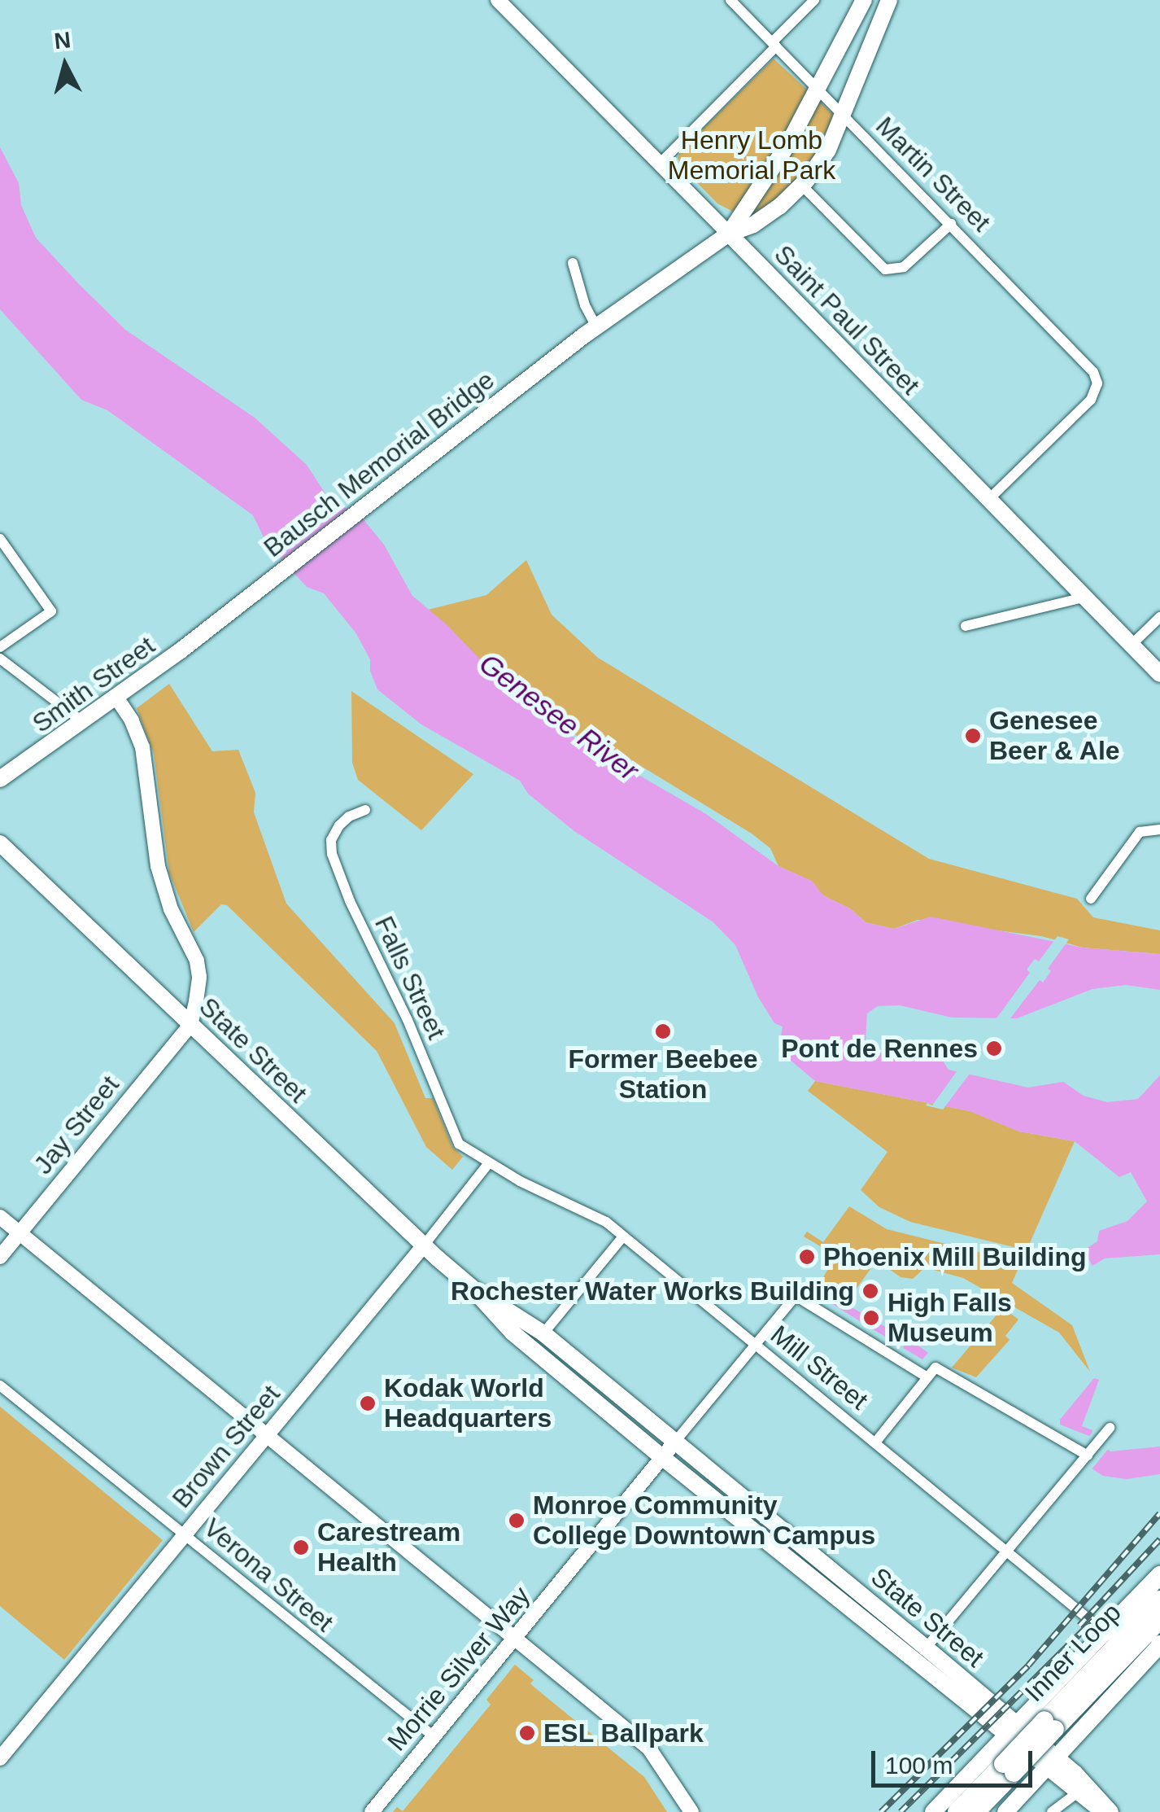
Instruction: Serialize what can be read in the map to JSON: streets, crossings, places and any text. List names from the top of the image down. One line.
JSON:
{"streets":{"highway":["Inner Loop"],"main road":["Saint Paul Street","Bausch Memorial Bridge","Smith Street","State Street"],"street":["Martin Street","Falls Street","Jay Street","Mill Street","Brown Street","Verona Street","Morrie Silver Way"]},"crossings":[["Martin Street","Saint Paul Street"],["Saint Paul Street","Bausch Memorial Bridge"],["Bausch Memorial Bridge","Smith Street"],["Falls Street","Mill Street"],["Falls Street","Brown Street"],["State Street","Jay Street"],["State Street","Brown Street"],["State Street","Morrie Silver Way"],["Mill Street","Brown Street"],["Brown Street","Verona Street"],["Verona Street","Morrie Silver Way"]],"water":["Genesee River"],"parks":["Henry Lomb Memorial Park"],"places":["Genesee Beer & Ale","Former Beebee Station","Pont de Rennes","Phoenix Mill Building","Rochester Water Works Building","High Falls Museum","Kodak World Headquarters","Monroe Community College Downtown Campus","Carestream Health","ESL Ballpark"],"scale_bar":"100 m","north":"top"}
